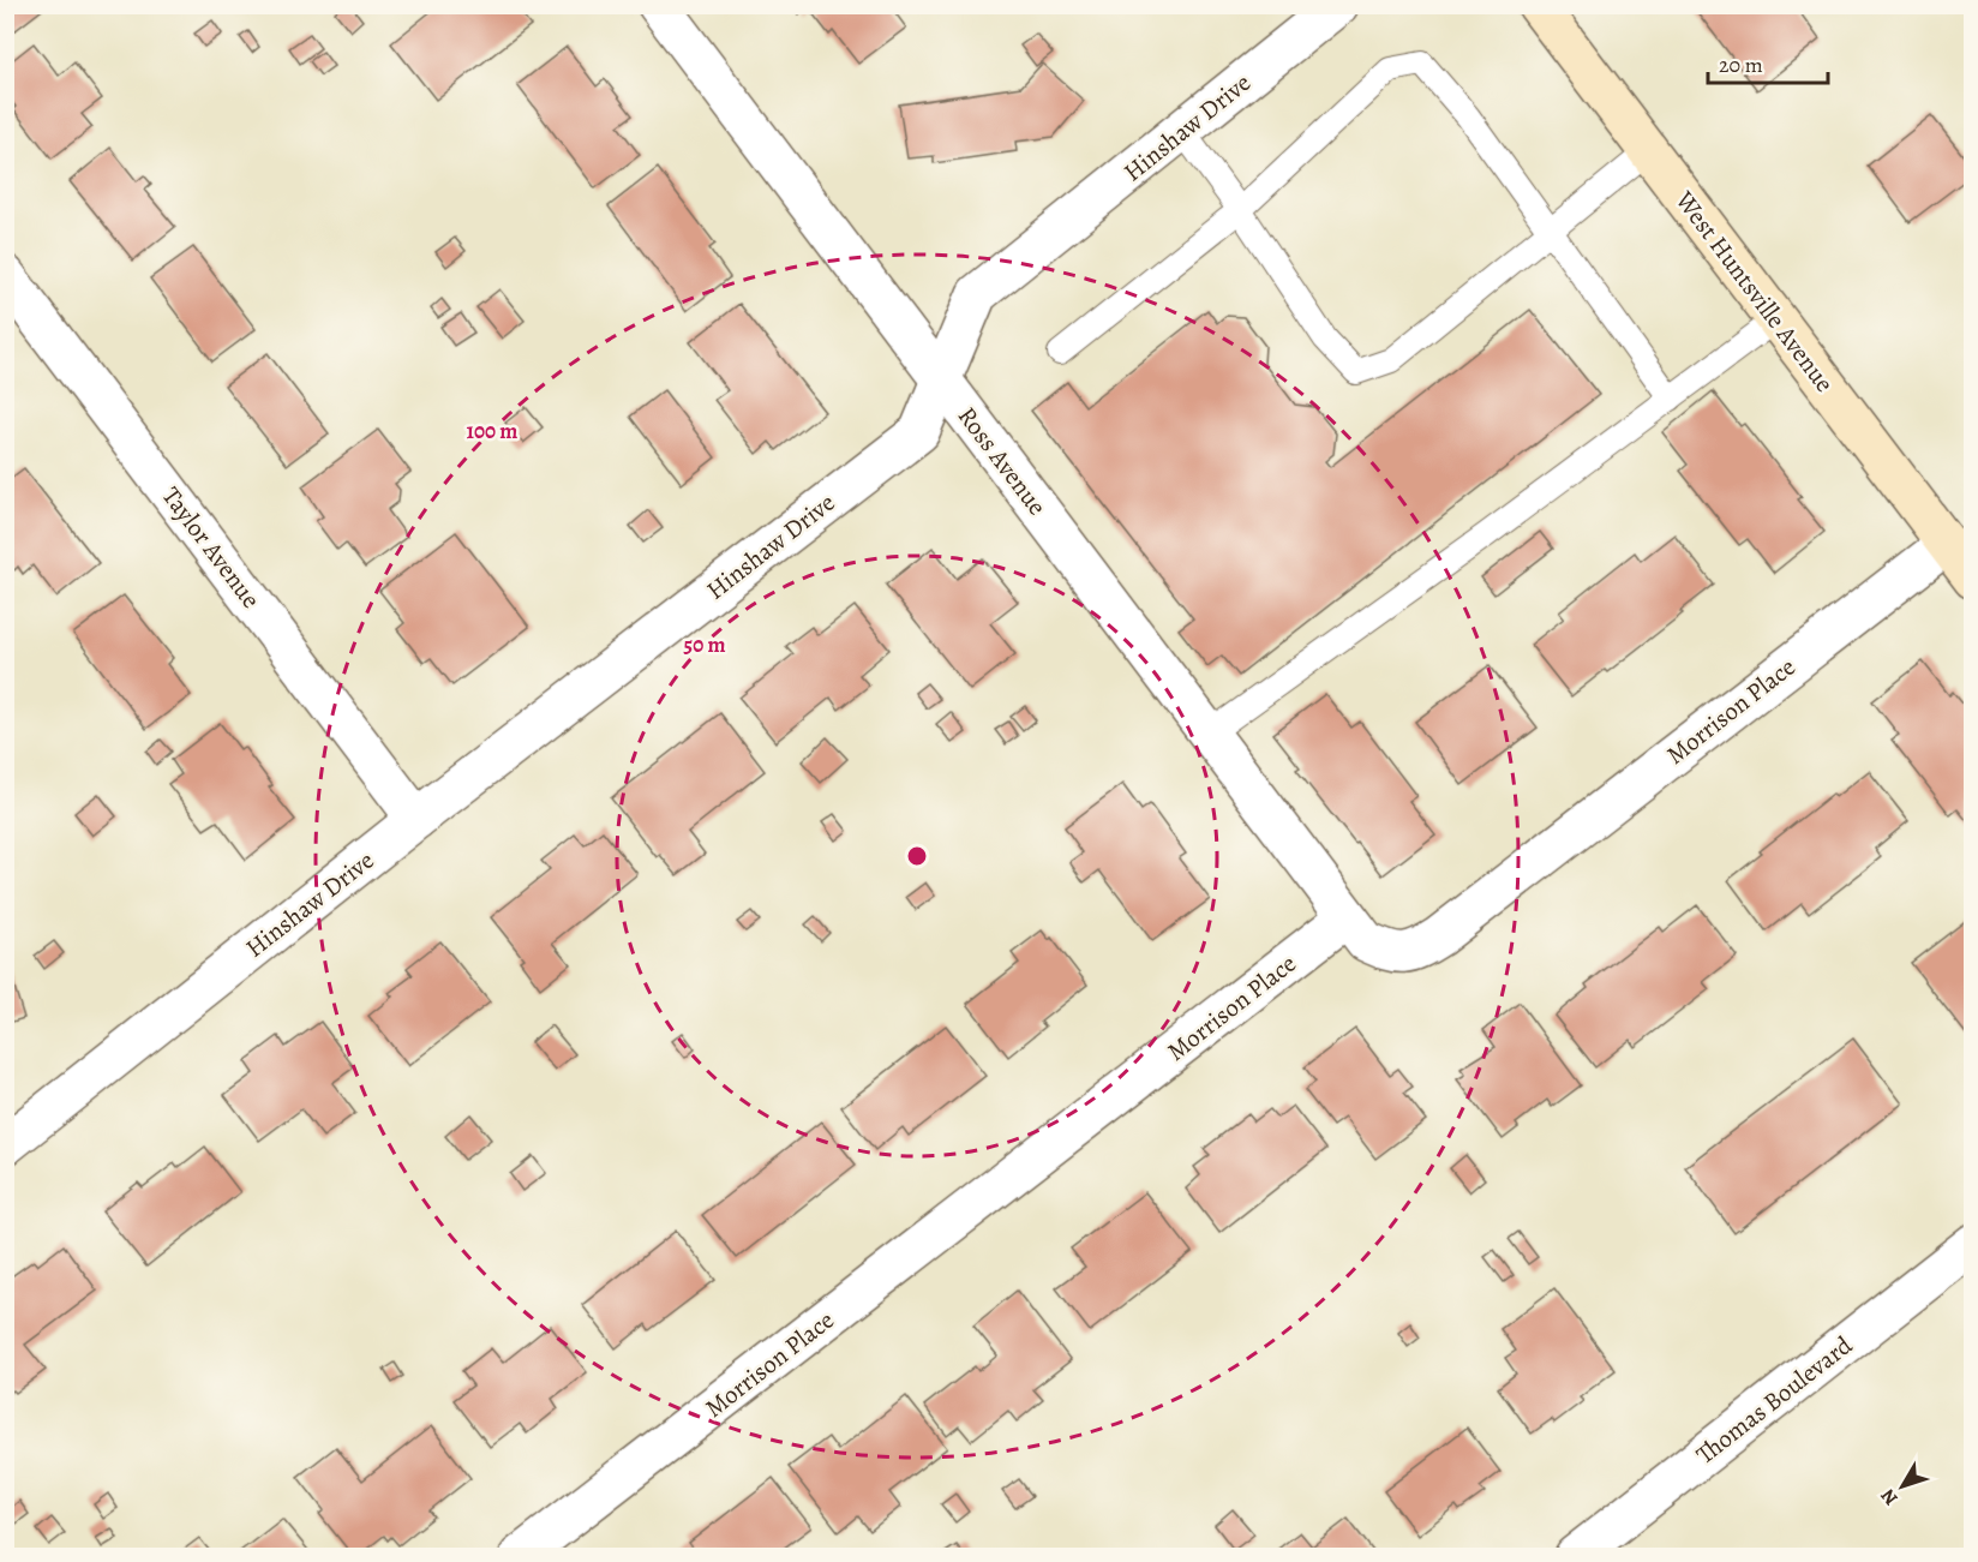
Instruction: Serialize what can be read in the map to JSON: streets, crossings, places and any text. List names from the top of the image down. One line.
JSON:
{"streets":{"main road":["West Huntsville Avenue"],"street":["Hinshaw Drive","Ross Avenue","Taylor Avenue","Morrison Place","Thomas Boulevard"]},"crossings":[["Hinshaw Drive","Ross Avenue"],["Hinshaw Drive","Taylor Avenue"],["West Huntsville Avenue","Morrison Place"],["Ross Avenue","Morrison Place"]],"scale_bar":"20 m","north":"bottom left","rings":["100 m","50 m"]}
